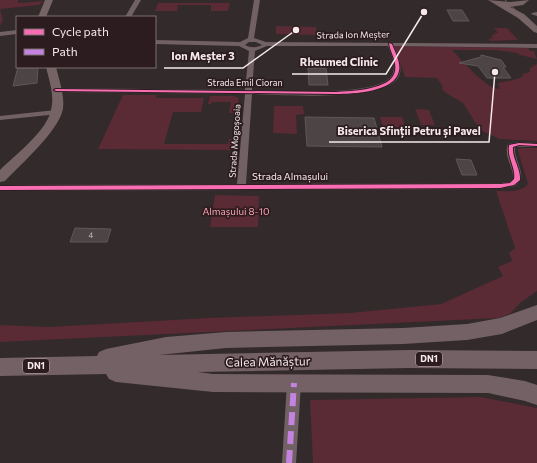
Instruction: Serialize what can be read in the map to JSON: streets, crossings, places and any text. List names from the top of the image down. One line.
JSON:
{"streets":{"main road":["DN1","Calea Mănăștur"],"street":["Strada Ion Meșter","Strada Emil Cioran","Strada Mogoșoaia","Strada Almașului"]},"crossings":[["Strada Ion Meșter","Strada Emil Cioran"],["Strada Emil Cioran","Strada Mogoșoaia"],["Strada Mogoșoaia","Strada Almașului"]],"parks":["Almașului 8-10"],"places":["Rheumed Clinic","Ion Meșter 3","Biserica Sfinții Petru și Pavel"],"house_numbers":["4"],"legend":["Cycle path","Path"]}
